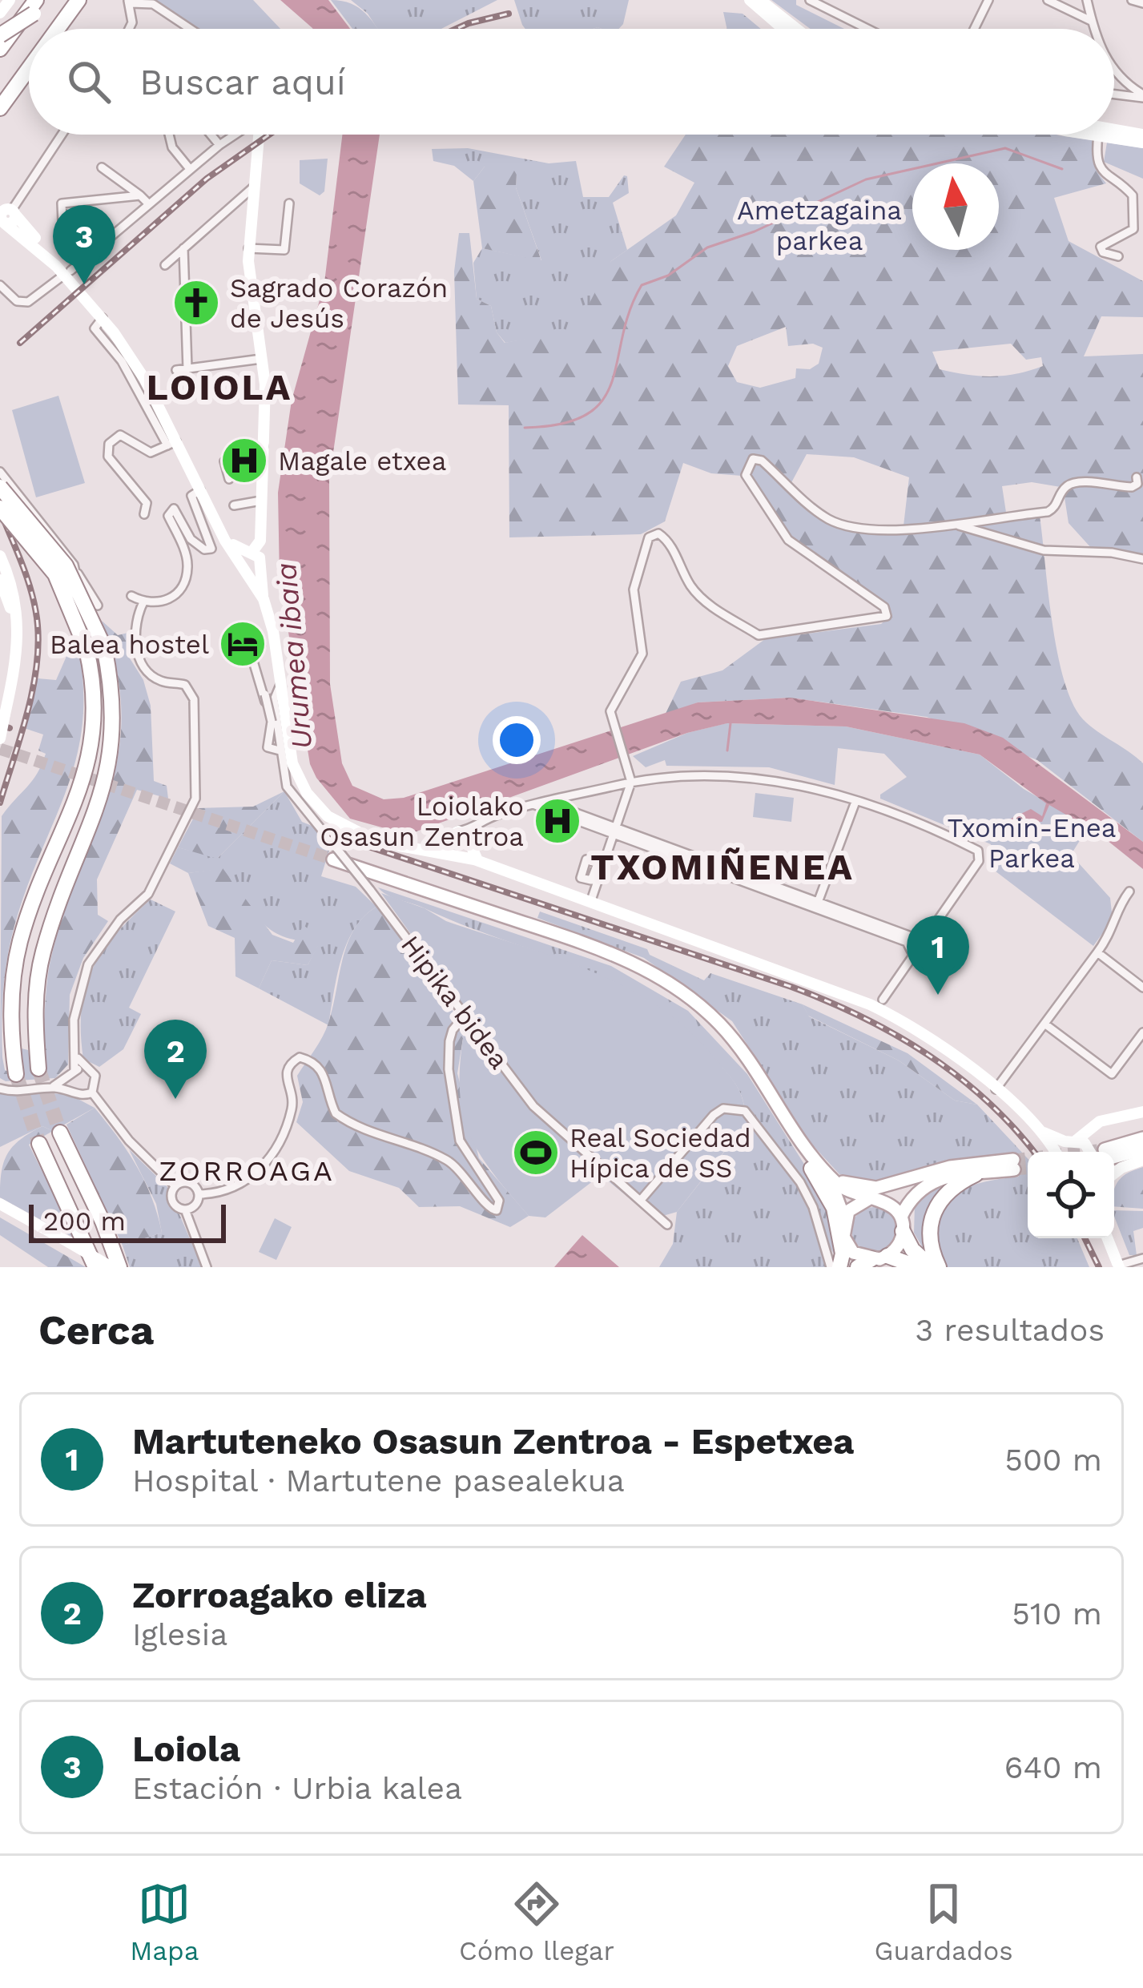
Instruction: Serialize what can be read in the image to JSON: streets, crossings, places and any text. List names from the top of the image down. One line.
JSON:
{"streets":{"street":["Hipika bidea"]},"districts":["LOIOLA","TXOMIÑENEA","ZORROAGA"],"water":["Urumea ibaia"],"parks":["Ametzagaina parkea","Txomin-Enea Parkea"],"places":{"church":["Sagrado Corazón de Jesús"],"hospital":["Magale etxea","Loiolako Osasun Zentroa"],"hotel":["Balea hostel"],"sports":["Real Sociedad Hípica de SS"]},"scale_bar":"200 m","north":"top","page":{"search":"Buscar aquí","pins":["3","1","2"],"scale":"200 m","heading":["Cerca","3 resultados"],"list":[{"mark":"1","name":"Martuteneko Osasun Zentroa - Espetxea","note":"Hospital · Martutene pasealekua","value":"500 m"},{"mark":"2","name":"Zorroagako eliza","note":"Iglesia","value":"510 m"},{"mark":"3","name":"Loiola","note":"Estación · Urbia kalea","value":"640 m"}],"nav":["Mapa","Cómo llegar","Guardados"]}}
